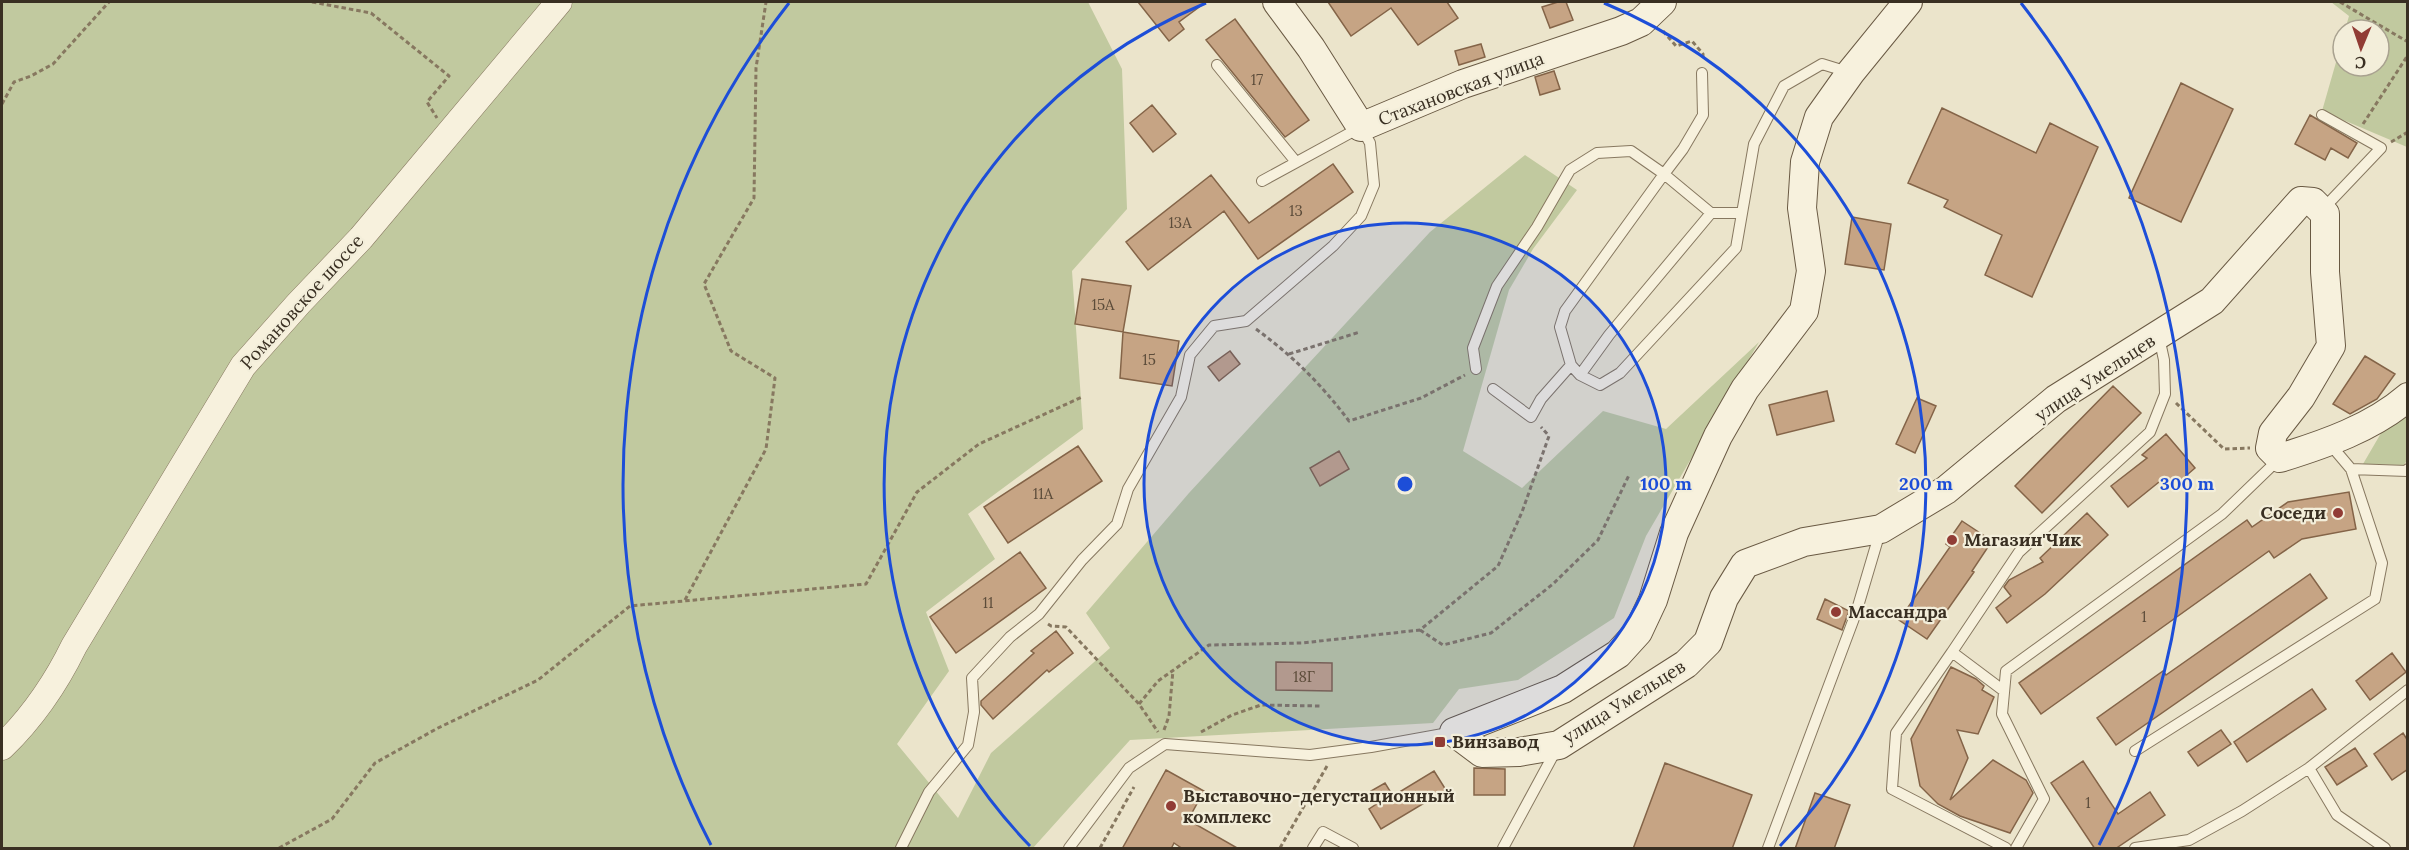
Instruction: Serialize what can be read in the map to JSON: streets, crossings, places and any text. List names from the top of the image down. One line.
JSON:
{"streets":{"main road":["Стахановская улица","улица Умельцев"],"street":["Романовское шоссе"]},"places":{"other":["Соседи","Магазин'Чик","Массандра","Выставочно-дегустационный комплекс"],"transit":["Винзавод"]},"house_numbers":["17","13","13А","15А","15","11А","11","1","18Г","1"],"north":"bottom","rings":["100 m","200 m","300 m"]}
